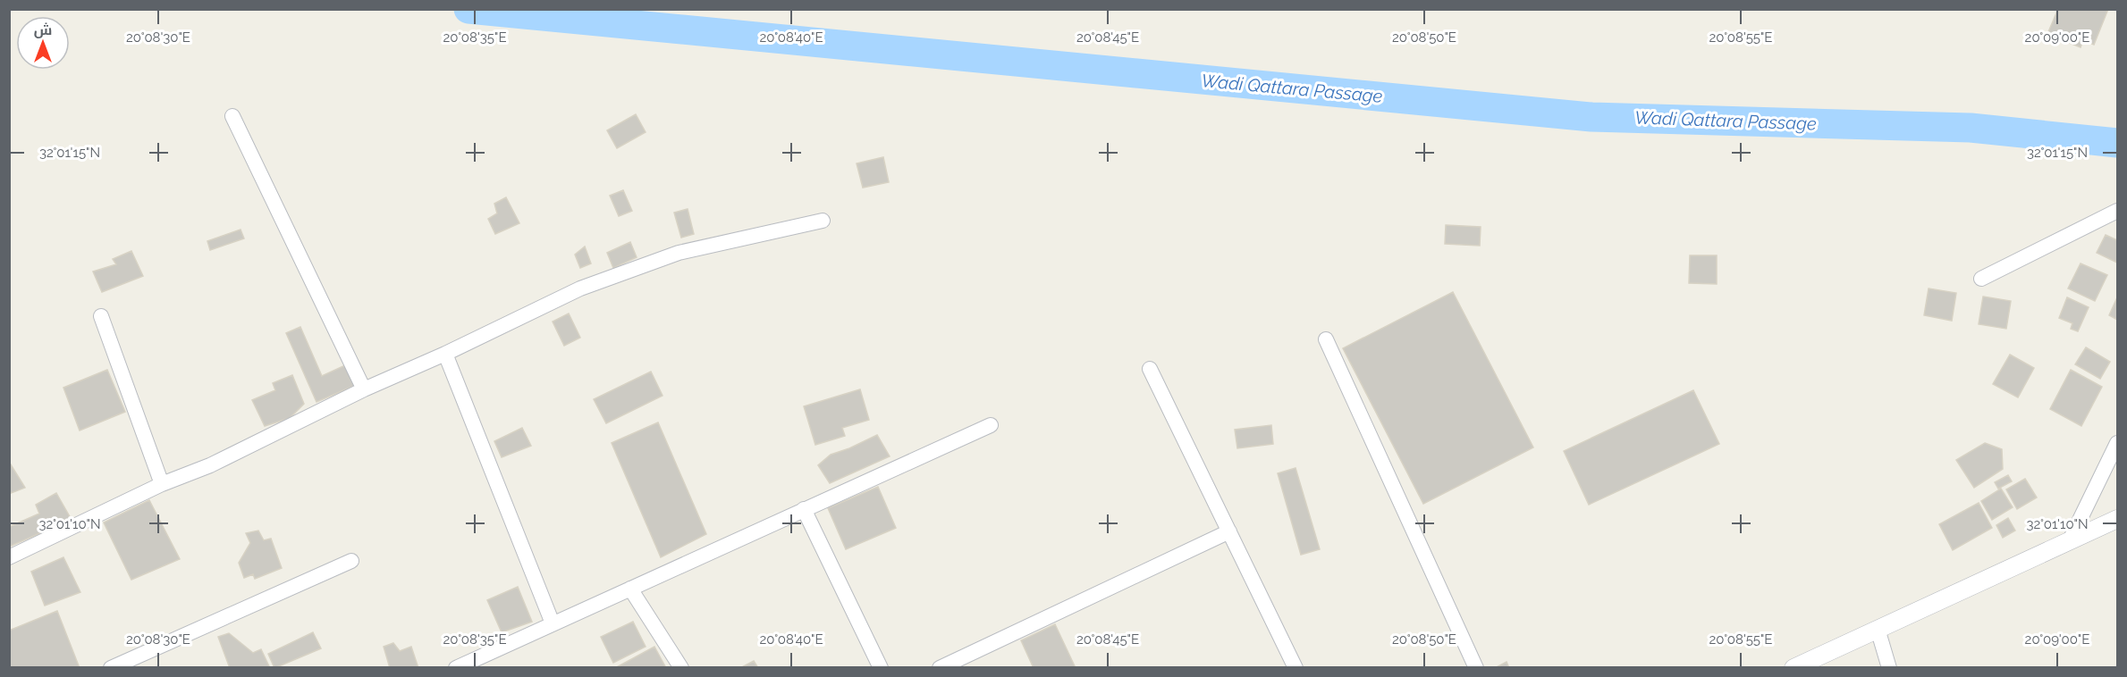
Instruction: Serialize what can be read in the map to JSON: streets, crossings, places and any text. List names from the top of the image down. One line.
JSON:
{"water":["Wadi Qattara Passage"],"north":"top","coordinates":["20°08'30\"E","20°08'35\"E","20°08'40\"E","20°08'45\"E","20°08'50\"E","20°08'55\"E","20°09'00\"E","32°01'15\"N","32°01'10\"N"]}
